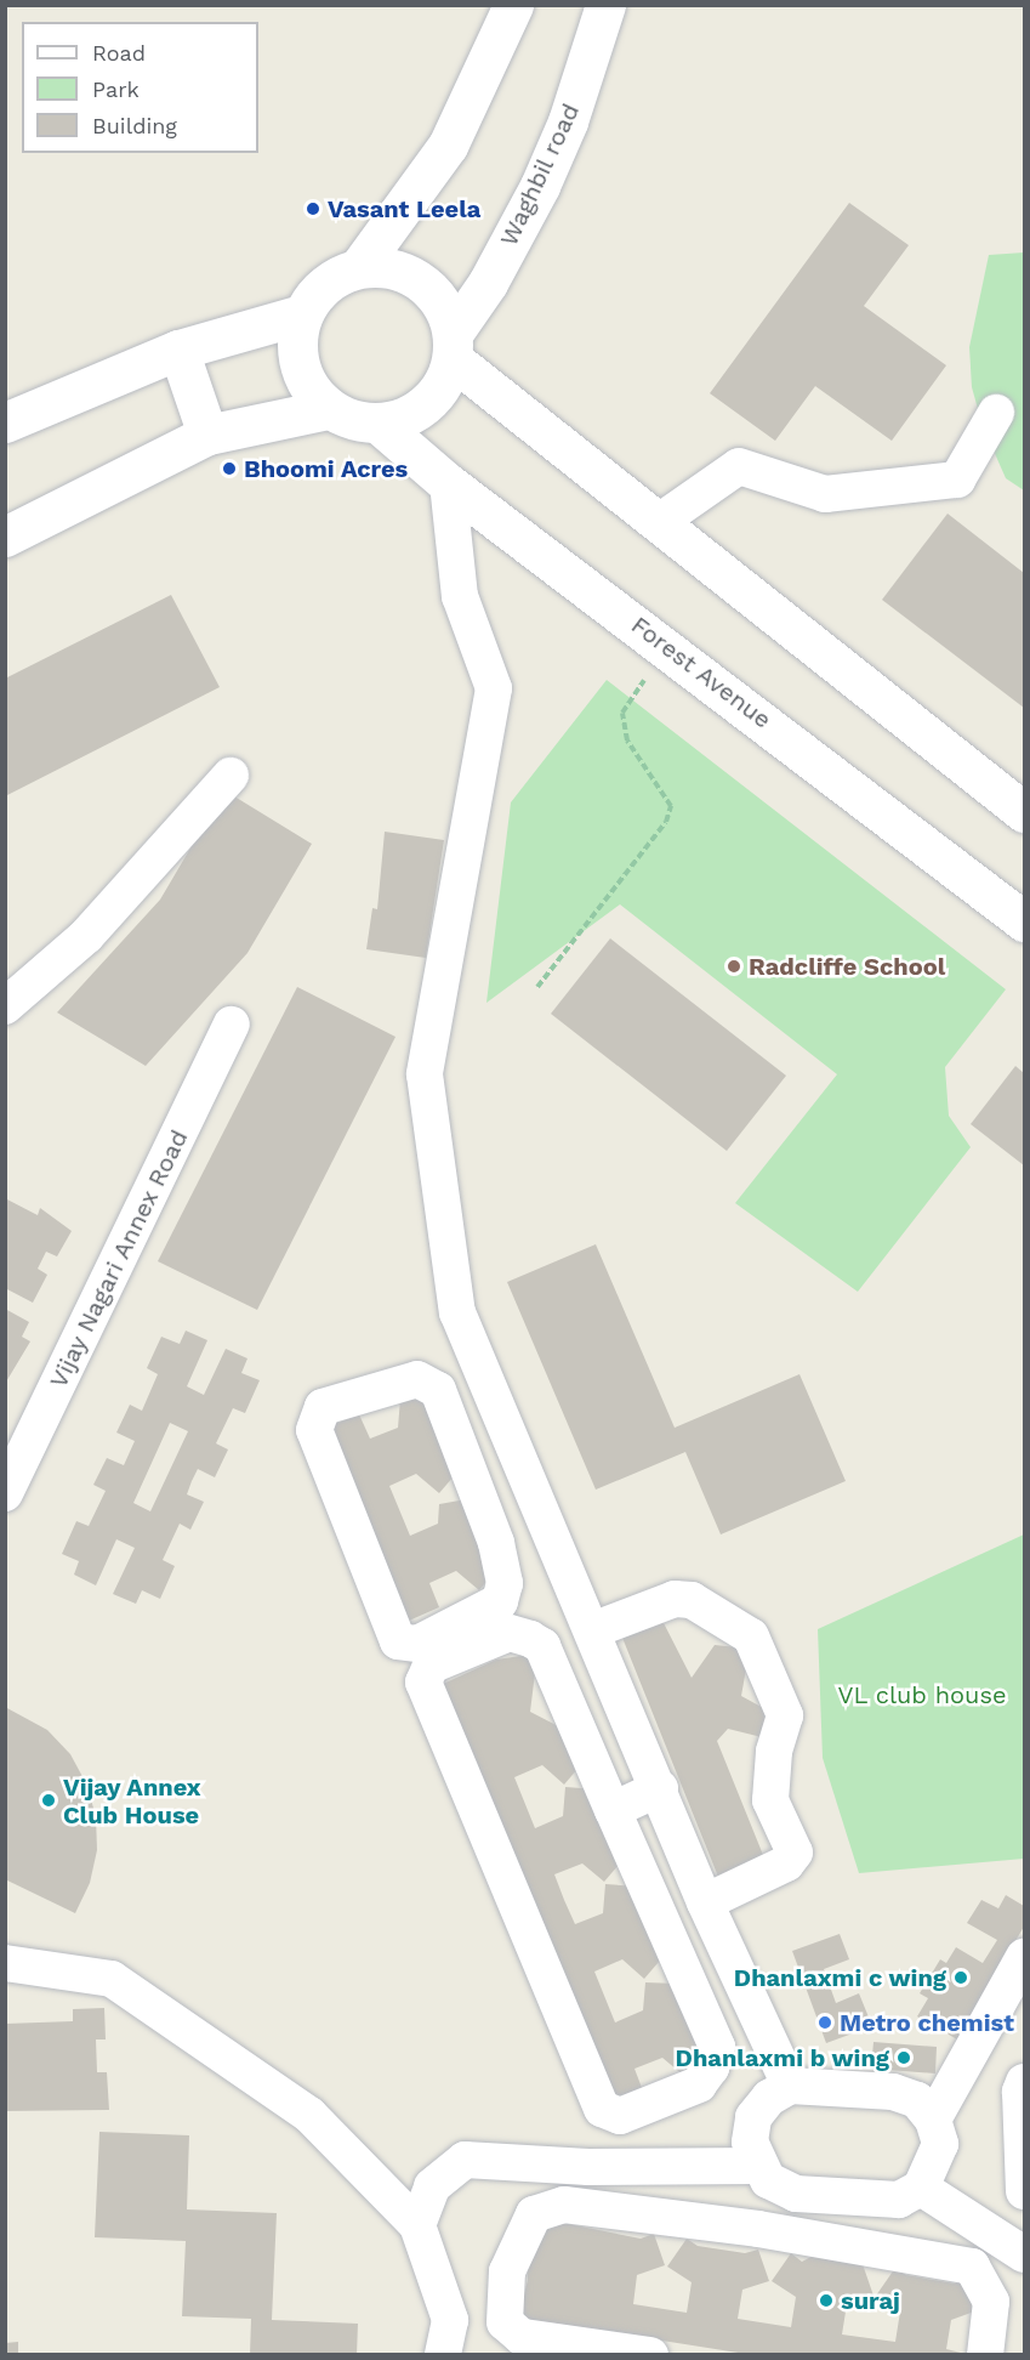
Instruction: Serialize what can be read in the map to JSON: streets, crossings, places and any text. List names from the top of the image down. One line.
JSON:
{"streets":{"main road":["Waghbil road","Forest Avenue"],"street":["Vijay Nagari Annex Road"]},"crossings":[["Waghbil road","Forest Avenue"]],"parks":["VL club house"],"places":["Vasant Leela","Bhoomi Acres","Radcliffe School","Vijay Annex Club House","Dhanlaxmi c wing","Metro chemist","Dhanlaxmi b wing","suraj"],"legend":["Road","Park","Building"]}
